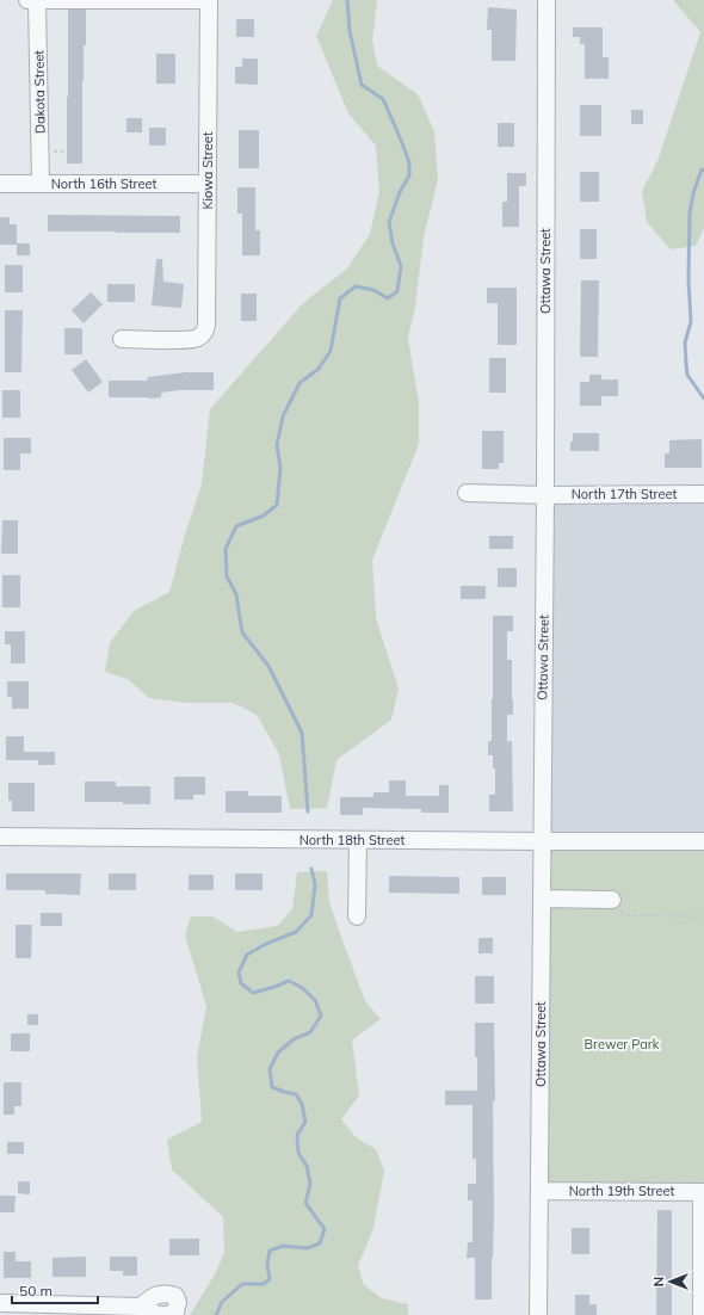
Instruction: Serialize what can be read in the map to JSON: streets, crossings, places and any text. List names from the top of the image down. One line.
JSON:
{"streets":{"street":["Dakota Street","Kiowa Street","North 16th Street","Ottawa Street","North 17th Street","North 18th Street","North 19th Street"]},"crossings":[["Dakota Street","North 16th Street"],["Kiowa Street","North 16th Street"],["Ottawa Street","North 17th Street"],["Ottawa Street","North 18th Street"],["Ottawa Street","North 19th Street"]],"parks":["Brewer Park"],"scale_bar":"50 m","north":"left"}
